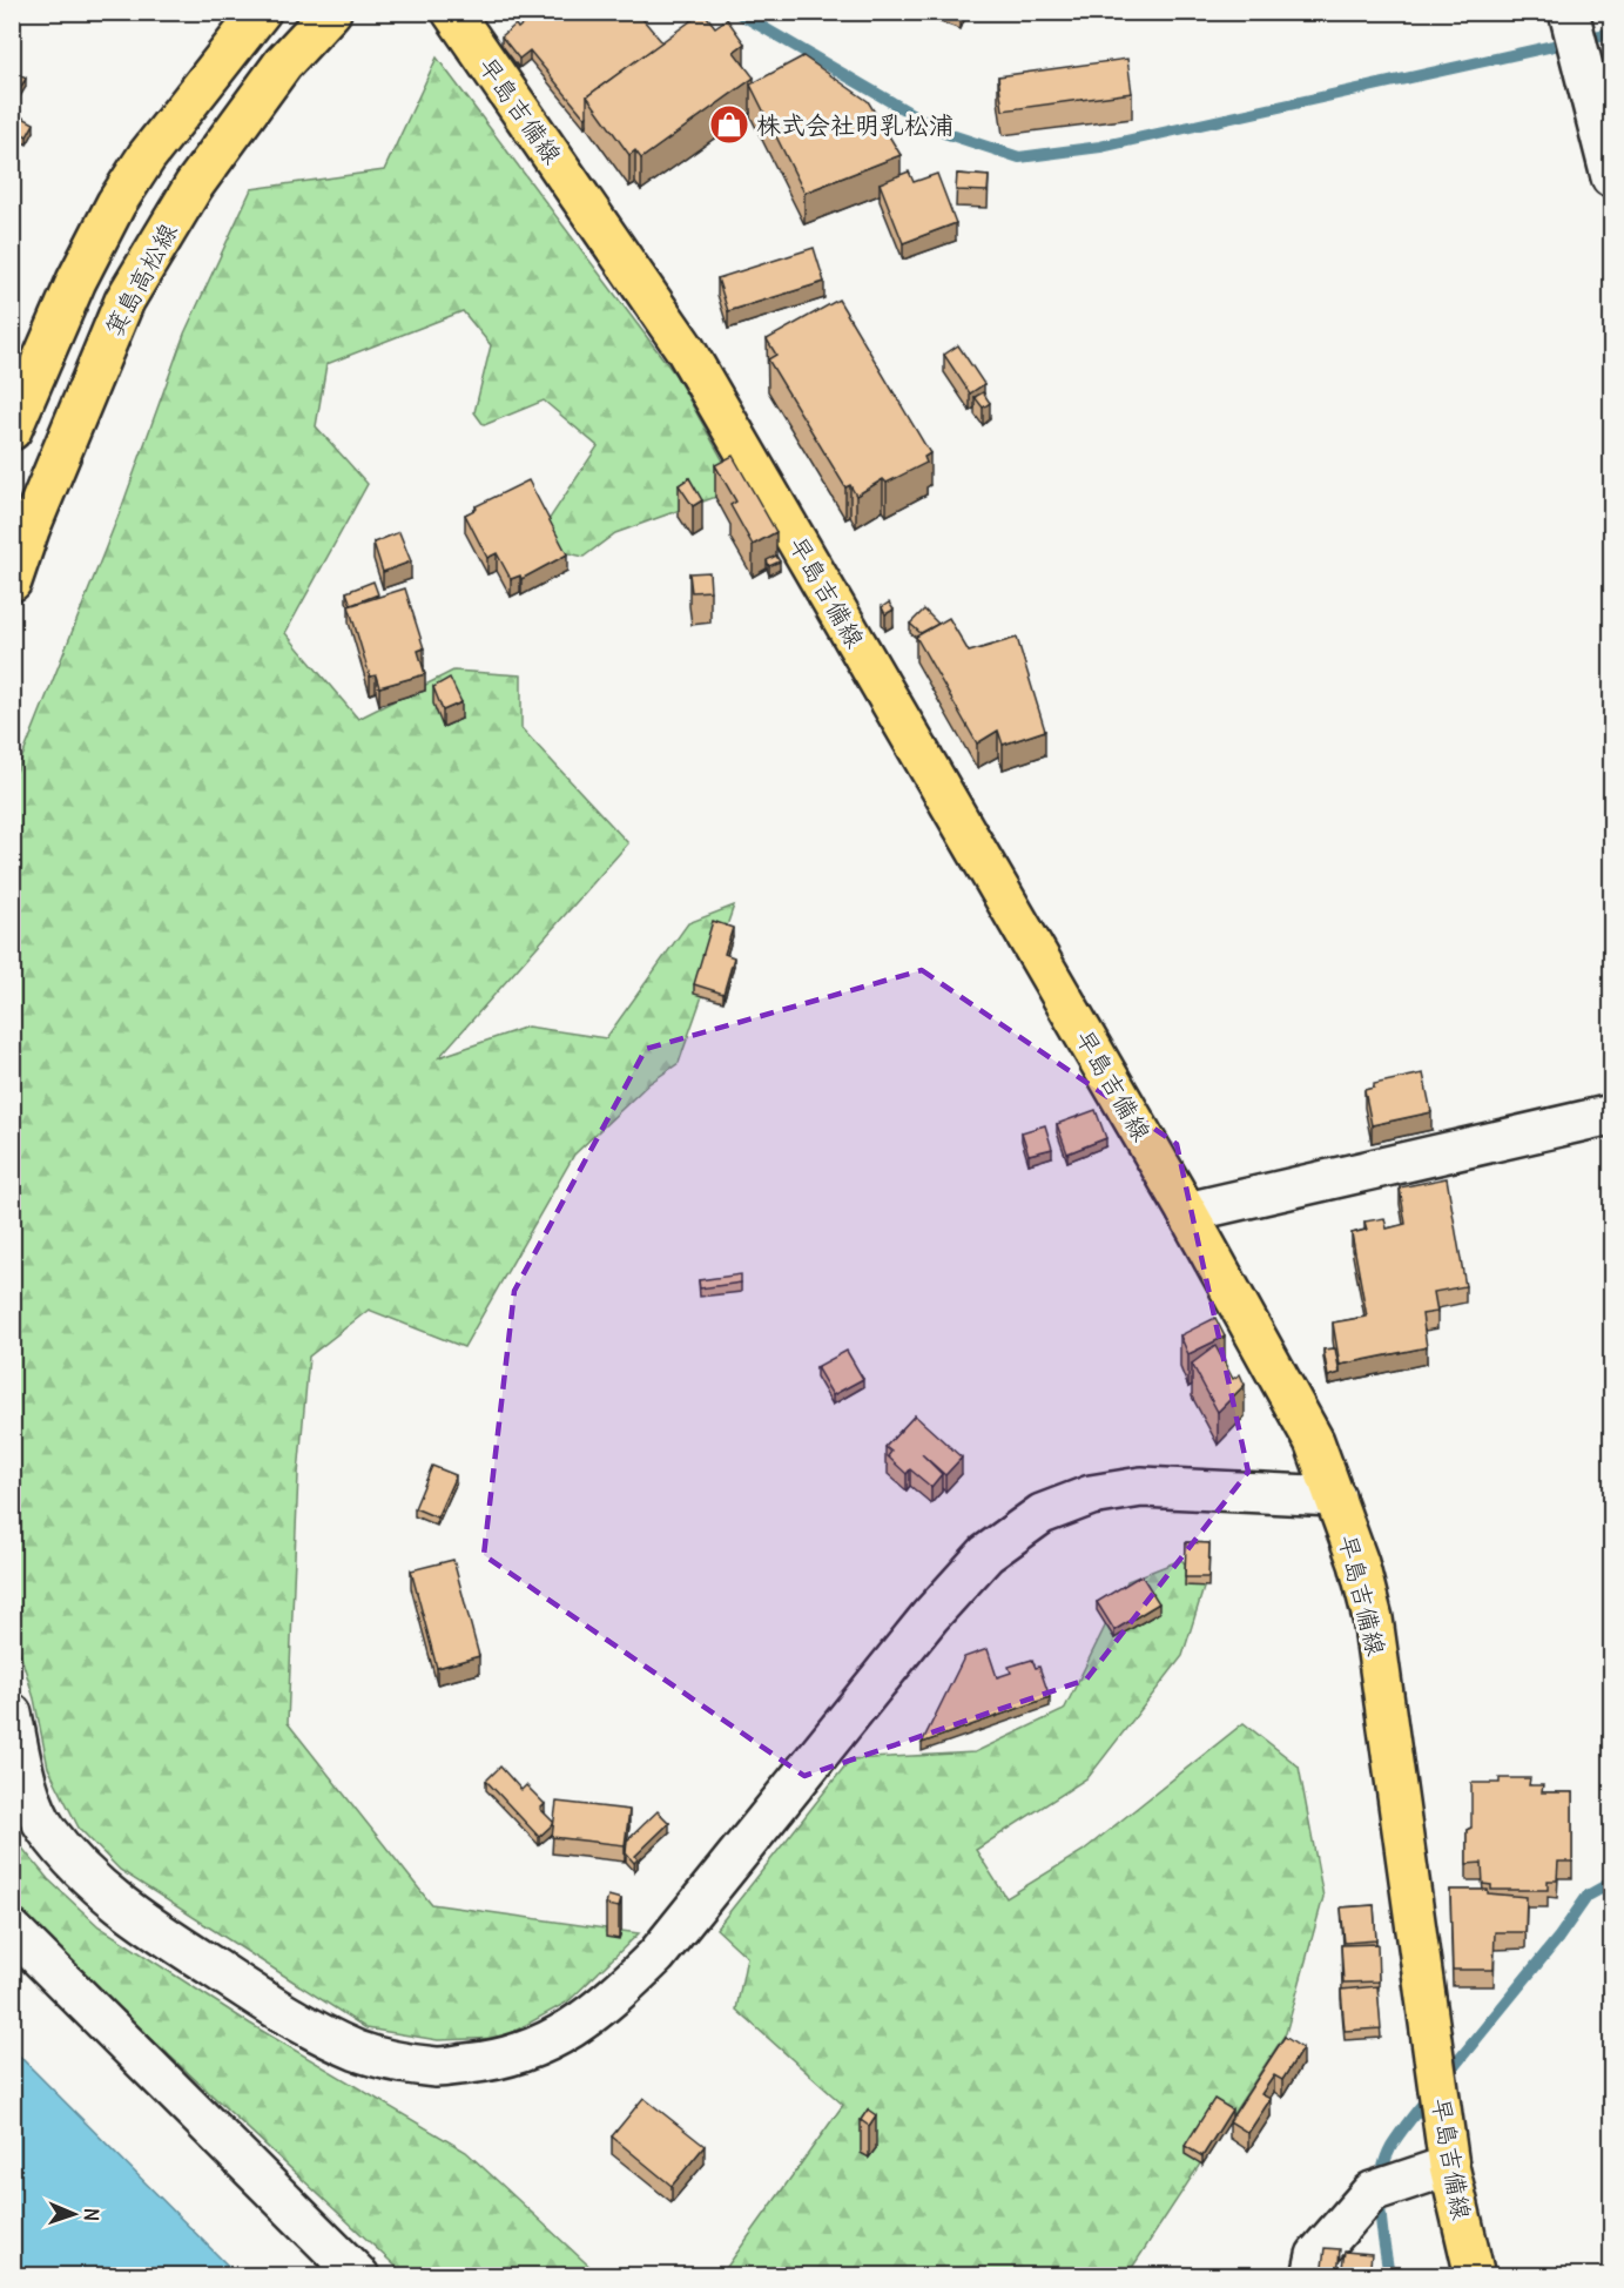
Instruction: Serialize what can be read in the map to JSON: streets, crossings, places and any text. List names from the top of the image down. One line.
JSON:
{"streets":{"main road":["早島吉備線","箕島高松線"]},"places":{"shop":["株式会社明乳松浦"]},"north":"right"}
